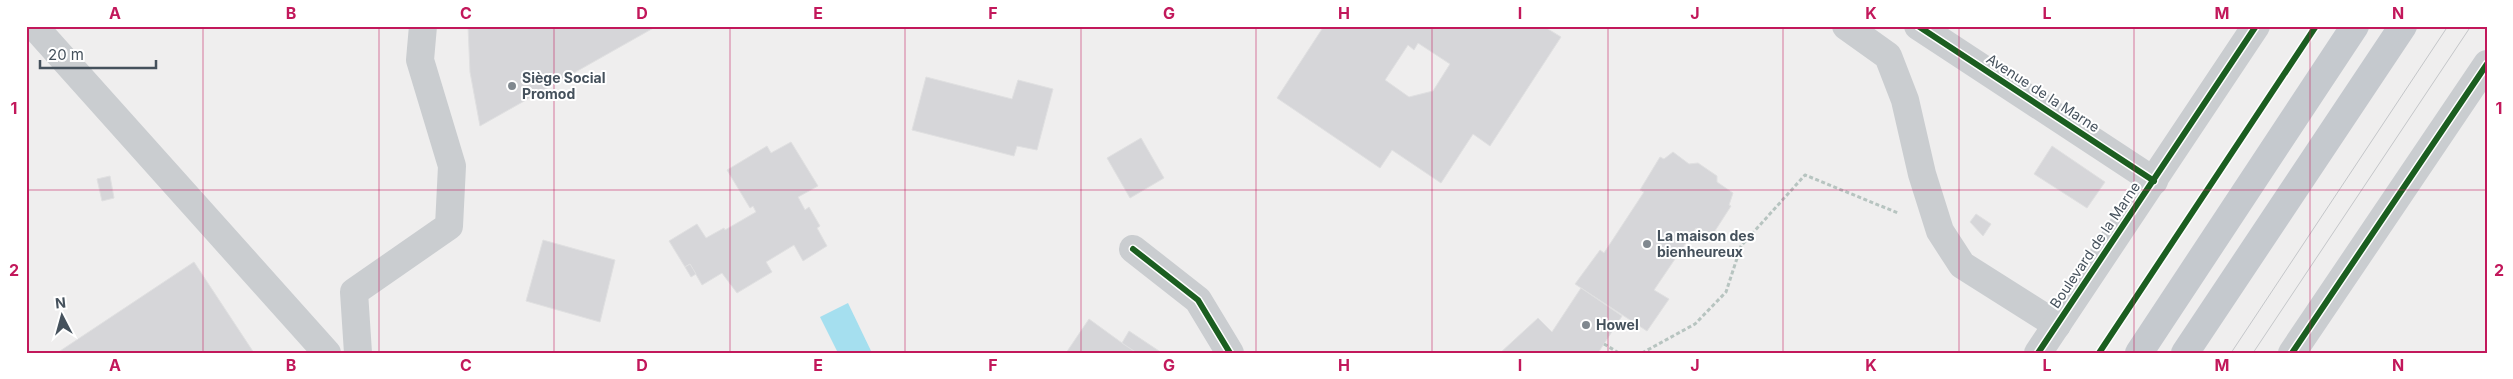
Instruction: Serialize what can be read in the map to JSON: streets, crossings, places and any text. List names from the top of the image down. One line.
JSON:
{"streets":{"street":["Avenue de la Marne","Boulevard de la Marne"]},"crossings":[["Avenue de la Marne","Boulevard de la Marne"]],"places":["Siège Social Promod","La maison des bienheureux","Howel"],"scale_bar":"20 m","north":"top","grid":{"columns":["A","B","C","D","E","F","G","H","I","J","K","L","M","N"],"rows":["1","2"]}}
